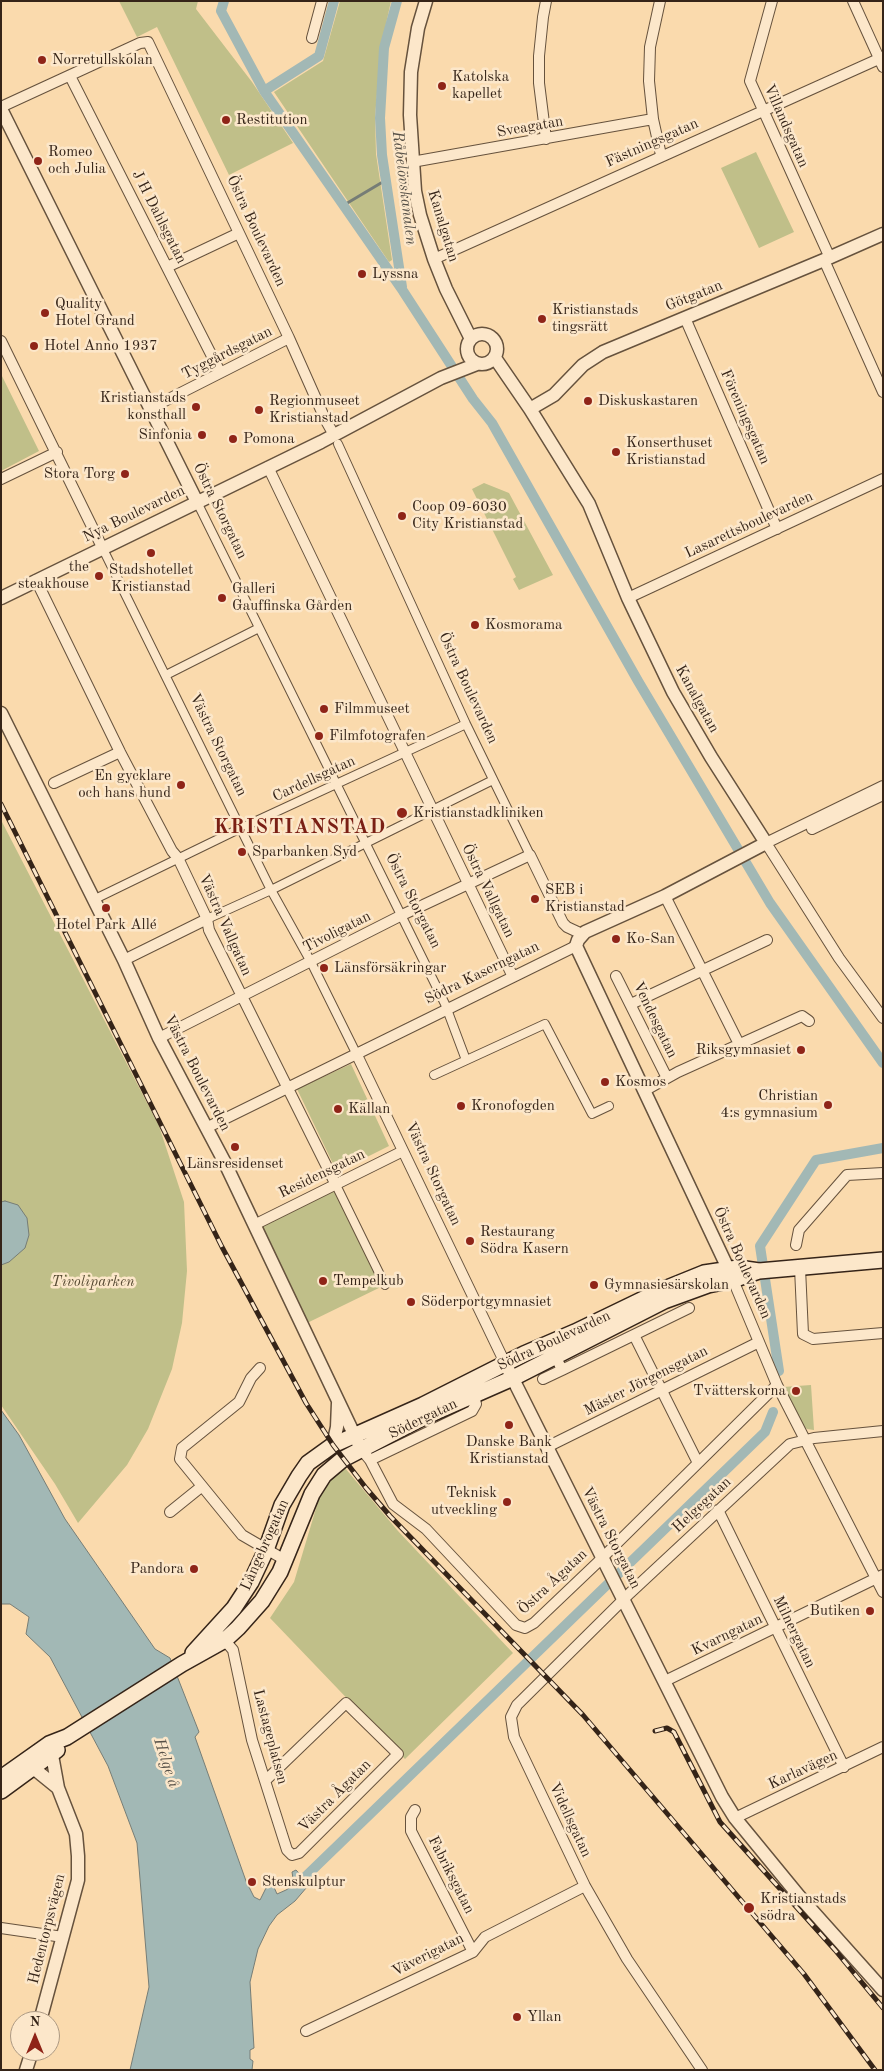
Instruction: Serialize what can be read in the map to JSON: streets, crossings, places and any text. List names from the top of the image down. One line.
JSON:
{"streets":{"main road":["Södra Boulevarden","Långebrogatan"],"street":["Villandsgatan","Sveagatan","Fästningsgatan","J H Dahlsgatan","Kanalgatan","Östra Boulevarden","Götgatan","Tyggårdsgatan","Föreningsgatan","Östra Storgatan","Nya Boulevarden","Lasarettsboulevarden","Västra Storgatan","Cardellsgatan","Östra Vallgatan","Västra Vallgatan","Tivoligatan","Södra Kaserngatan","Vendesgatan","Västra Boulevarden","Residensgatan","Mäster Jörgensgatan","Helgegatan","Östra Ågatan","Milnergatan","Kvarngatan","Lastageplatsen","Karlavägen","Västra Ågatan","Videllsgatan","Fabriksgatan","Hedentorpsvägen","Väverigatan"]},"crossings":[["Villandsgatan","Fästningsgatan"],["Villandsgatan","Götgatan"],["Sveagatan","Kanalgatan"],["Fästningsgatan","Kanalgatan"],["J H Dahlsgatan","Östra Boulevarden"],["J H Dahlsgatan","Tyggårdsgatan"],["Kanalgatan","Götgatan"],["Kanalgatan","Nya Boulevarden"],["Kanalgatan","Lasarettsboulevarden"],["Östra Boulevarden","Tyggårdsgatan"],["Östra Boulevarden","Nya Boulevarden"],["Östra Boulevarden","Cardellsgatan"],["Östra Boulevarden","Tivoligatan"],["Östra Boulevarden","Södra Kaserngatan"],["Östra Boulevarden","Vendesgatan"],["Östra Boulevarden","Södra Boulevarden"],["Östra Boulevarden","Mäster Jörgensgatan"],["Östra Boulevarden","Helgegatan"],["Östra Boulevarden","Östra Ågatan"],["Östra Boulevarden","Kvarngatan"],["Götgatan","Föreningsgatan"],["Tyggårdsgatan","Östra Storgatan"],["Föreningsgatan","Lasarettsboulevarden"],["Östra Storgatan","Nya Boulevarden"],["Östra Storgatan","Cardellsgatan"],["Östra Storgatan","Tivoligatan"],["Östra Storgatan","Södra Kaserngatan"],["Nya Boulevarden","Västra Storgatan"],["Nya Boulevarden","Östra Vallgatan"],["Nya Boulevarden","Västra Vallgatan"],["Västra Storgatan","Cardellsgatan"],["Västra Storgatan","Tivoligatan"],["Västra Storgatan","Södra Kaserngatan"],["Västra Storgatan","Residensgatan"],["Västra Storgatan","Södra Boulevarden"],["Västra Storgatan","Mäster Jörgensgatan"],["Västra Storgatan","Helgegatan"],["Västra Storgatan","Östra Ågatan"],["Västra Storgatan","Kvarngatan"],["Västra Storgatan","Karlavägen"],["Västra Storgatan","Videllsgatan"],["Cardellsgatan","Östra Vallgatan"],["Cardellsgatan","Västra Vallgatan"],["Cardellsgatan","Västra Boulevarden"],["Östra Vallgatan","Tivoligatan"],["Östra Vallgatan","Södra Kaserngatan"],["Västra Vallgatan","Tivoligatan"],["Västra Vallgatan","Södra Kaserngatan"],["Västra Vallgatan","Residensgatan"],["Tivoligatan","Västra Boulevarden"],["Södra Kaserngatan","Västra Boulevarden"],["Västra Boulevarden","Residensgatan"],["Västra Boulevarden","Södra Boulevarden"],["Västra Boulevarden","Långebrogatan"],["Västra Boulevarden","Östra Ågatan"],["Södra Boulevarden","Långebrogatan"],["Södra Boulevarden","Östra Ågatan"],["Helgegatan","Milnergatan"],["Helgegatan","Videllsgatan"],["Långebrogatan","Östra Ågatan"],["Långebrogatan","Lastageplatsen"],["Långebrogatan","Hedentorpsvägen"],["Milnergatan","Kvarngatan"],["Milnergatan","Karlavägen"],["Lastageplatsen","Västra Ågatan"],["Videllsgatan","Väverigatan"],["Fabriksgatan","Väverigatan"]],"districts":["KRISTIANSTAD"],"water":["Råbelövskanalen","Helge å"],"parks":["Tivoliparken"],"places":["Norretullskolan","Katolska kapellet","Restitution","Romeo och Julia","Lyssna","Quality Hotel Grand","Kristianstads tingsrätt","Hotel Anno 1937","Diskuskastaren","Kristianstads konsthall","Regionmuseet Kristianstad","Sinfonia","Pomona","Konserthuset Kristianstad","Stora Torg","Coop 09-6030 City Kristianstad","Stadshotellet Kristianstad","the steakhouse","Galleri Gauffinska Gården","Kosmorama","Filmmuseet","Filmfotografen","En gycklare och hans hund","Kristianstadkliniken","Sparbanken Syd","SEB i Kristianstad","Hotel Park Allé","Ko-San","Länsförsäkringar","Riksgymnasiet","Kosmos","Christian 4:s gymnasium","Kronofogden","Källan","Länsresidenset","Restaurang Södra Kasern","Tempelkub","Gymnasiesärskolan","Söderportgymnasiet","Tvätterskorna","Danske Bank Kristianstad","Teknisk utveckling","Pandora","Butiken","Stenskulptur","Kristianstads södra","Yllan"],"north":"top"}
